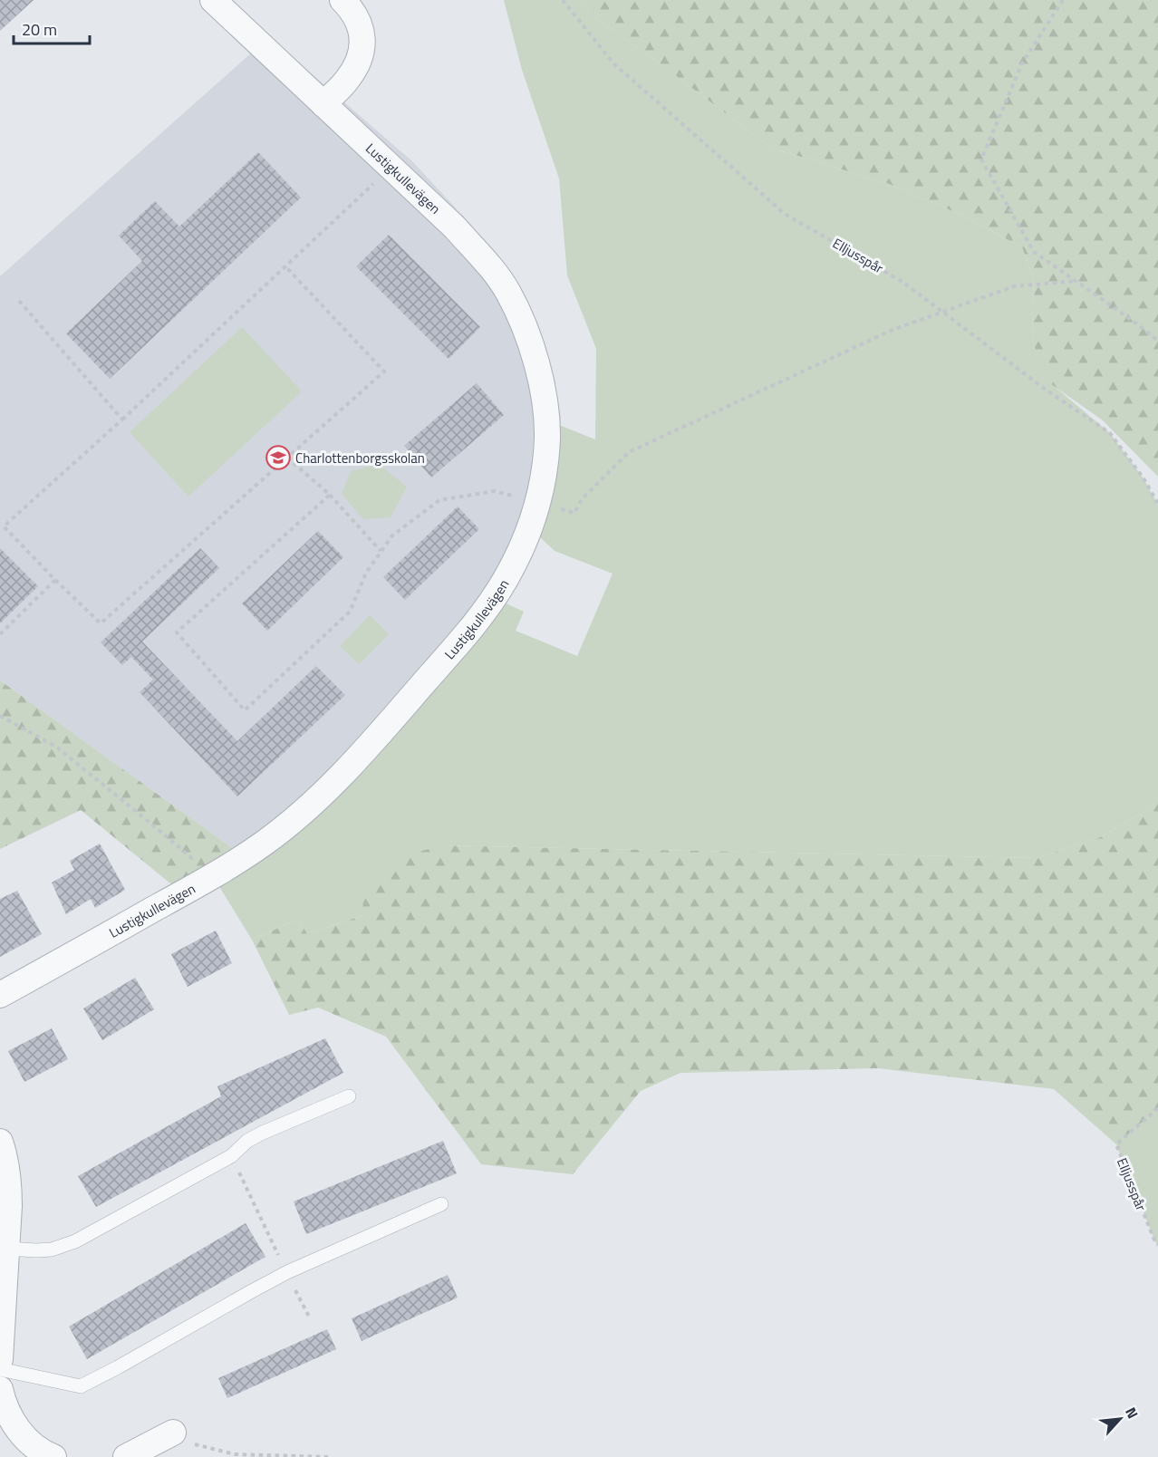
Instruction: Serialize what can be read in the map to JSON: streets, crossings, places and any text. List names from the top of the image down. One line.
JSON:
{"streets":{"street":["Lustigkullevägen"],"path":["Elljusspår"]},"places":{"school or university":["Charlottenborgsskolan"]},"scale_bar":"20 m","north":"top right"}
